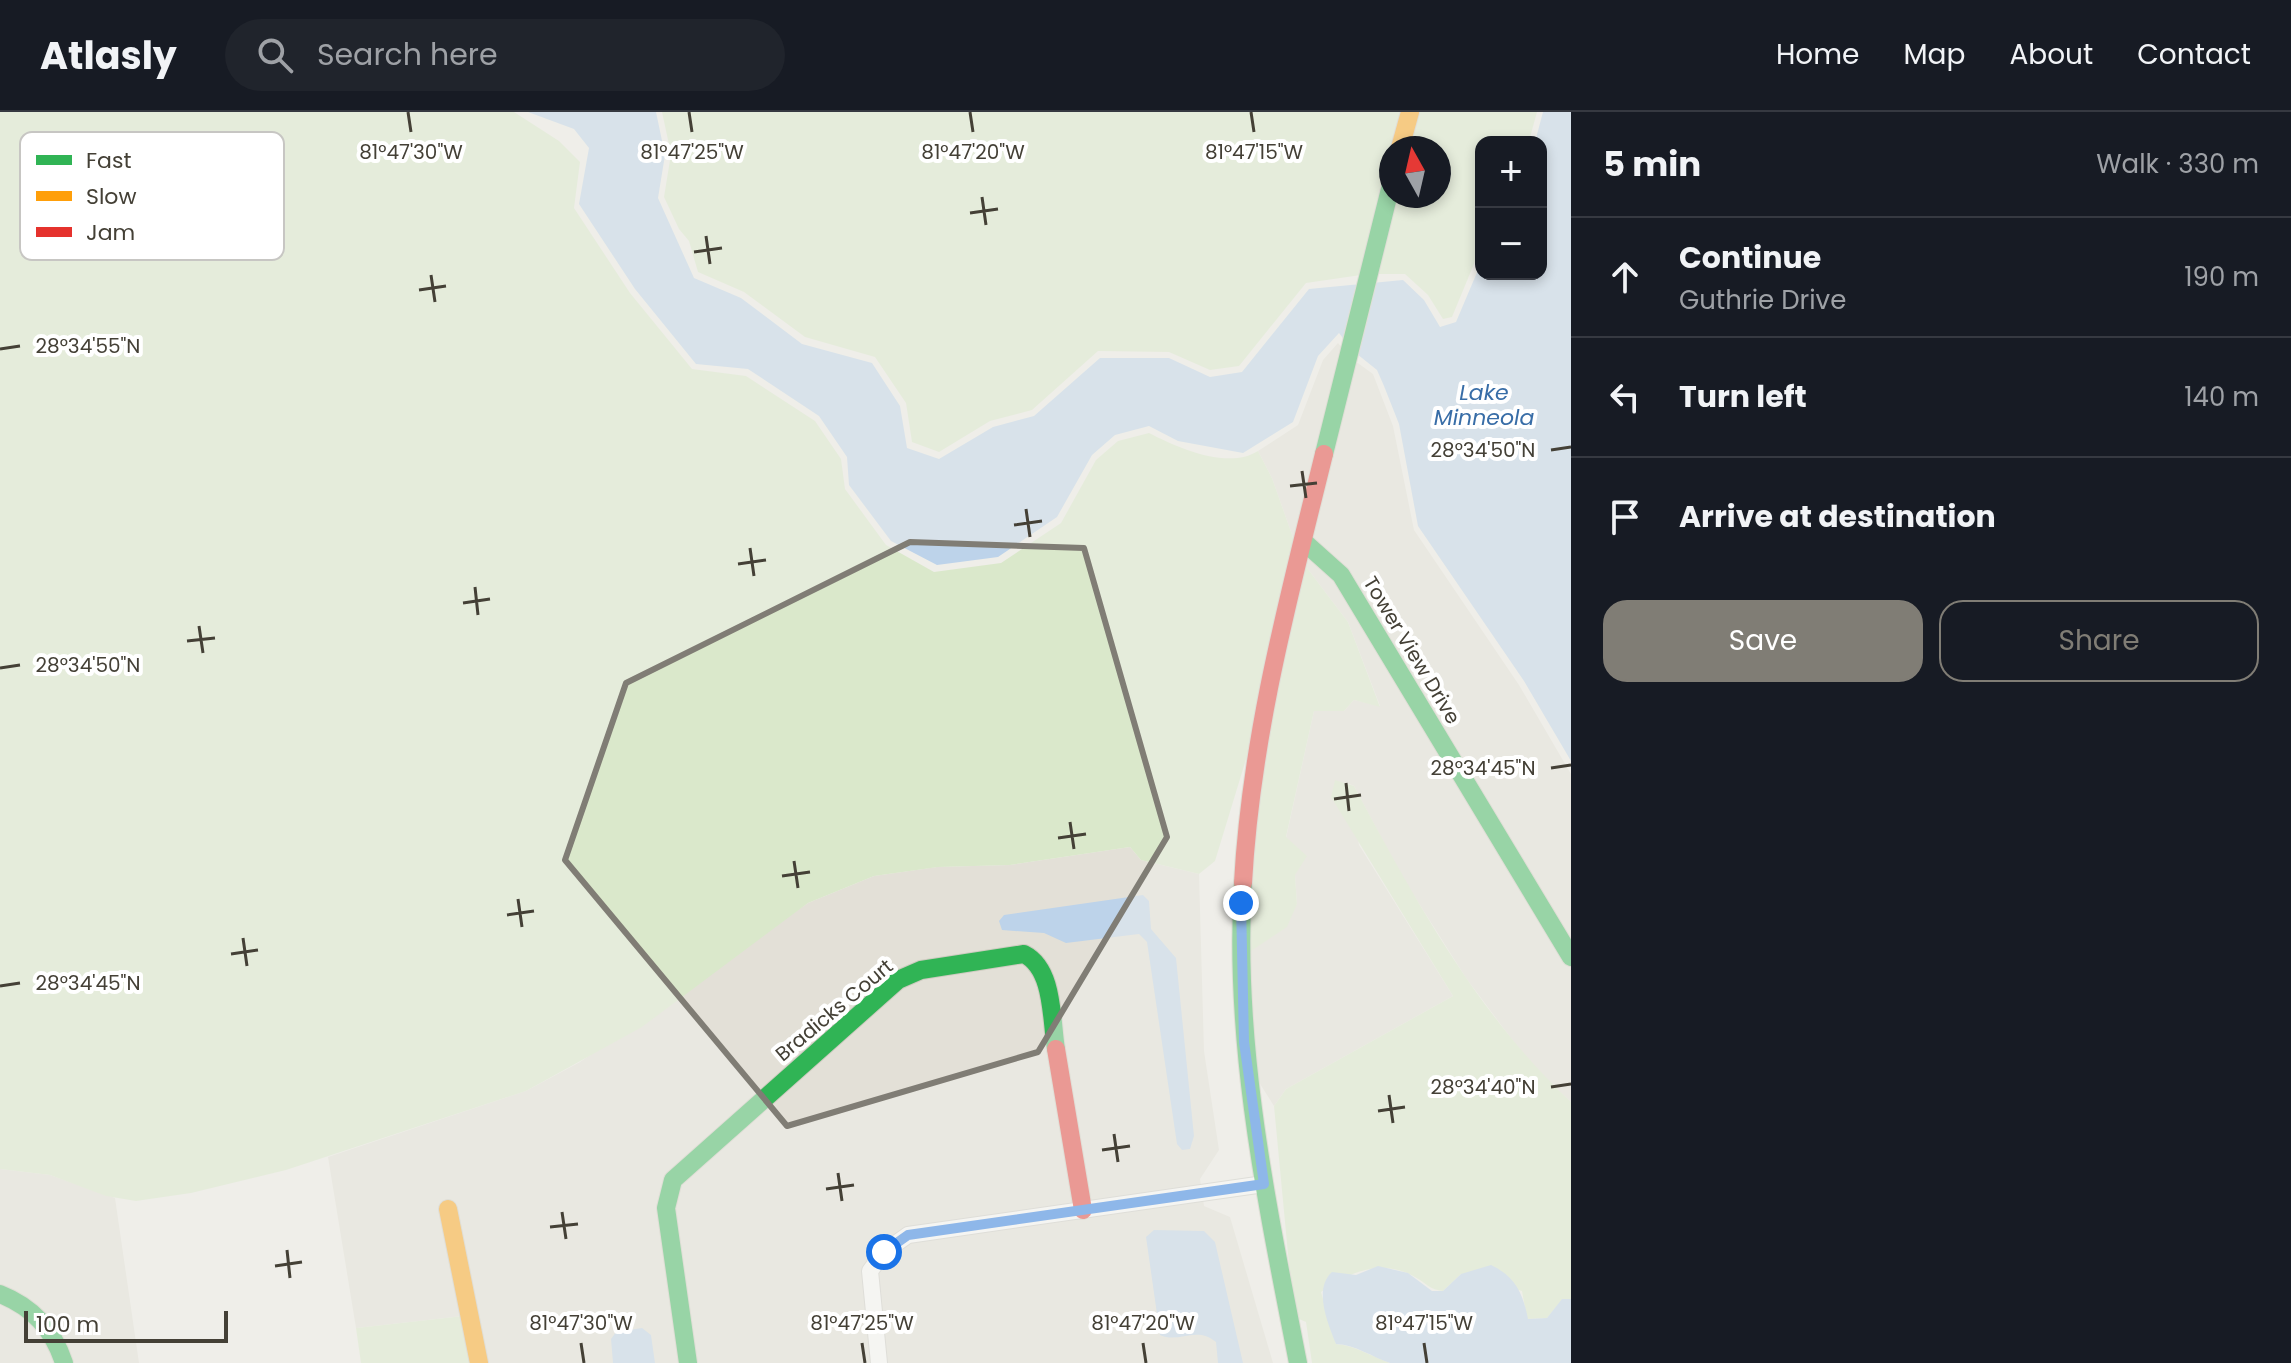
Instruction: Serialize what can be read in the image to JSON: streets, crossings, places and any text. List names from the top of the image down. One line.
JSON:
{"streets":{"street":["Tower View Drive","Bradicks Court"]},"water":["Lake Minneola"],"legend":["Fast","Slow","Jam"],"scale_bar":"100 m","north":"top","page":{"header":"Atlasly","search":"Search here","nav":["Home","Map","About","Contact"],"heading":["5 min","Walk · 330 m"],"map_buttons":["+","−"],"list":[["Continue","Guthrie Drive","190 m"],["Turn left","140 m"],"Arrive at destination"],"buttons":["Save","Share"],"scale":"100 m"},"coordinates":["81°47'30\"W","81°47'25\"W","81°47'20\"W","81°47'15\"W","28°34'55\"N","28°34'50\"N","28°34'45\"N","28°34'40\"N"]}
